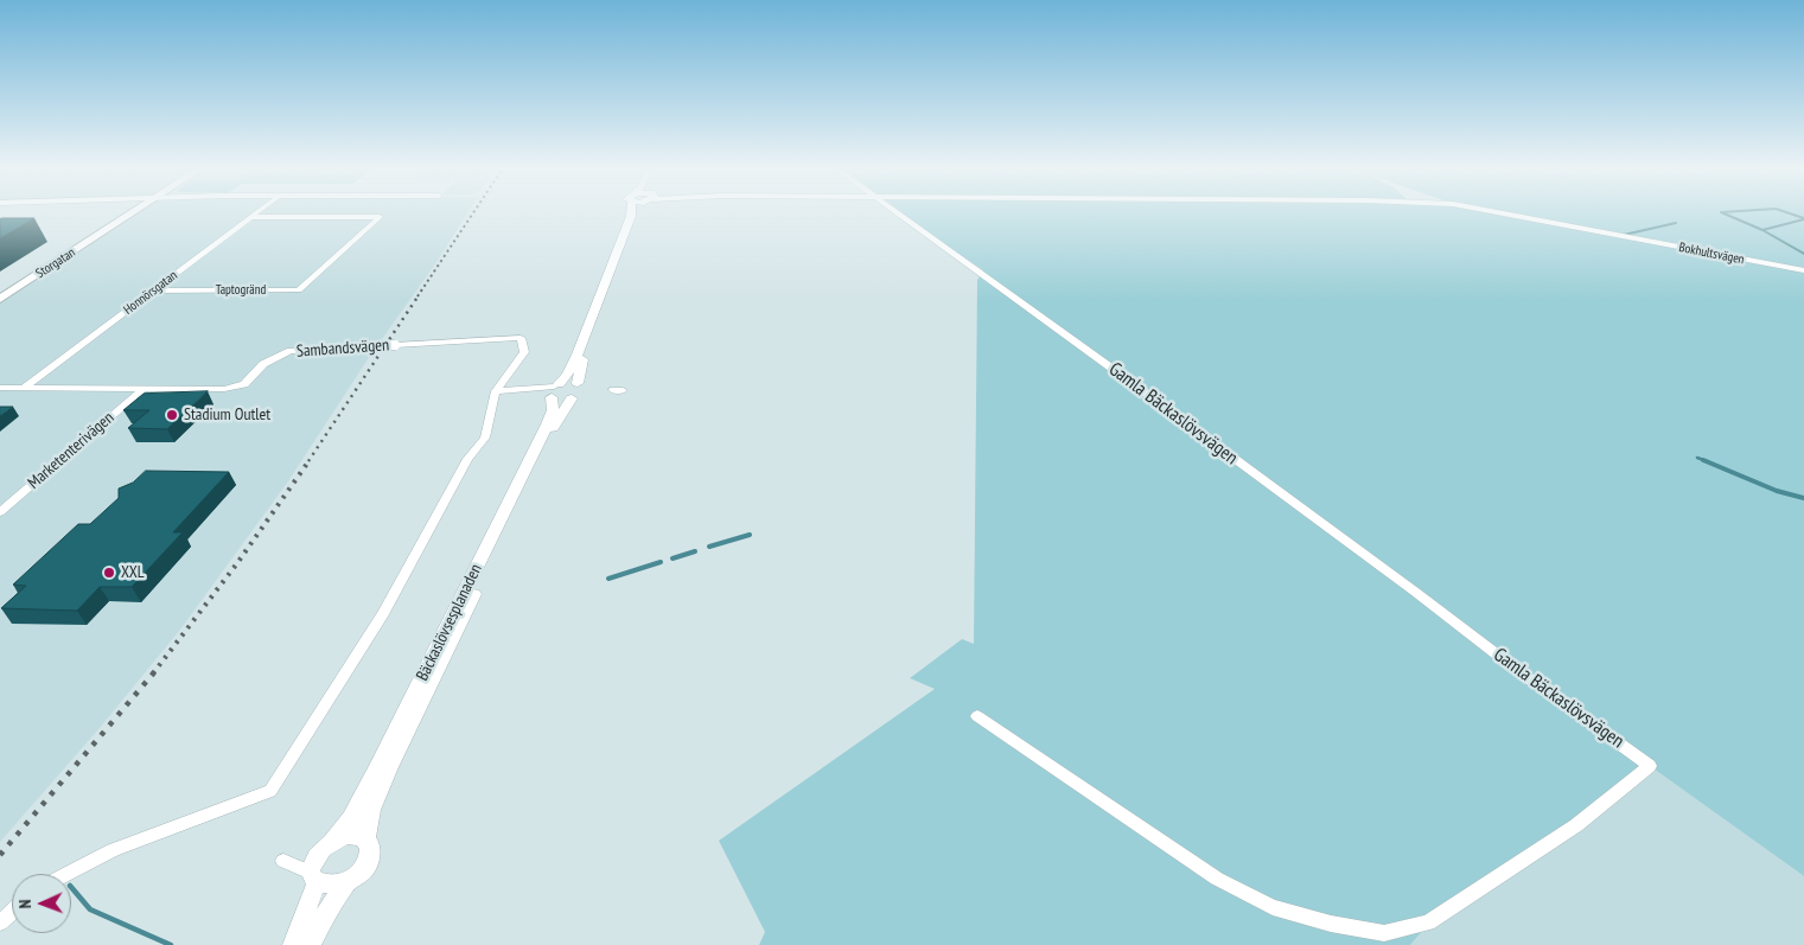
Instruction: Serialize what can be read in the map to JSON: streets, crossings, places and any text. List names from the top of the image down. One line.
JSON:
{"streets":{"main road":["Storgatan"],"street":["Bokhultsvägen","Taptogränd","Honnörsgatan","Sambandsvägen","Gamla Bäckaslövsvägen","Marketenterivägen","Bäckaslövsesplanaden"]},"crossings":[["Taptogränd","Honnörsgatan"],["Honnörsgatan","Sambandsvägen"],["Sambandsvägen","Marketenterivägen"]],"places":["Stadium Outlet","XXL"],"north":"left"}
